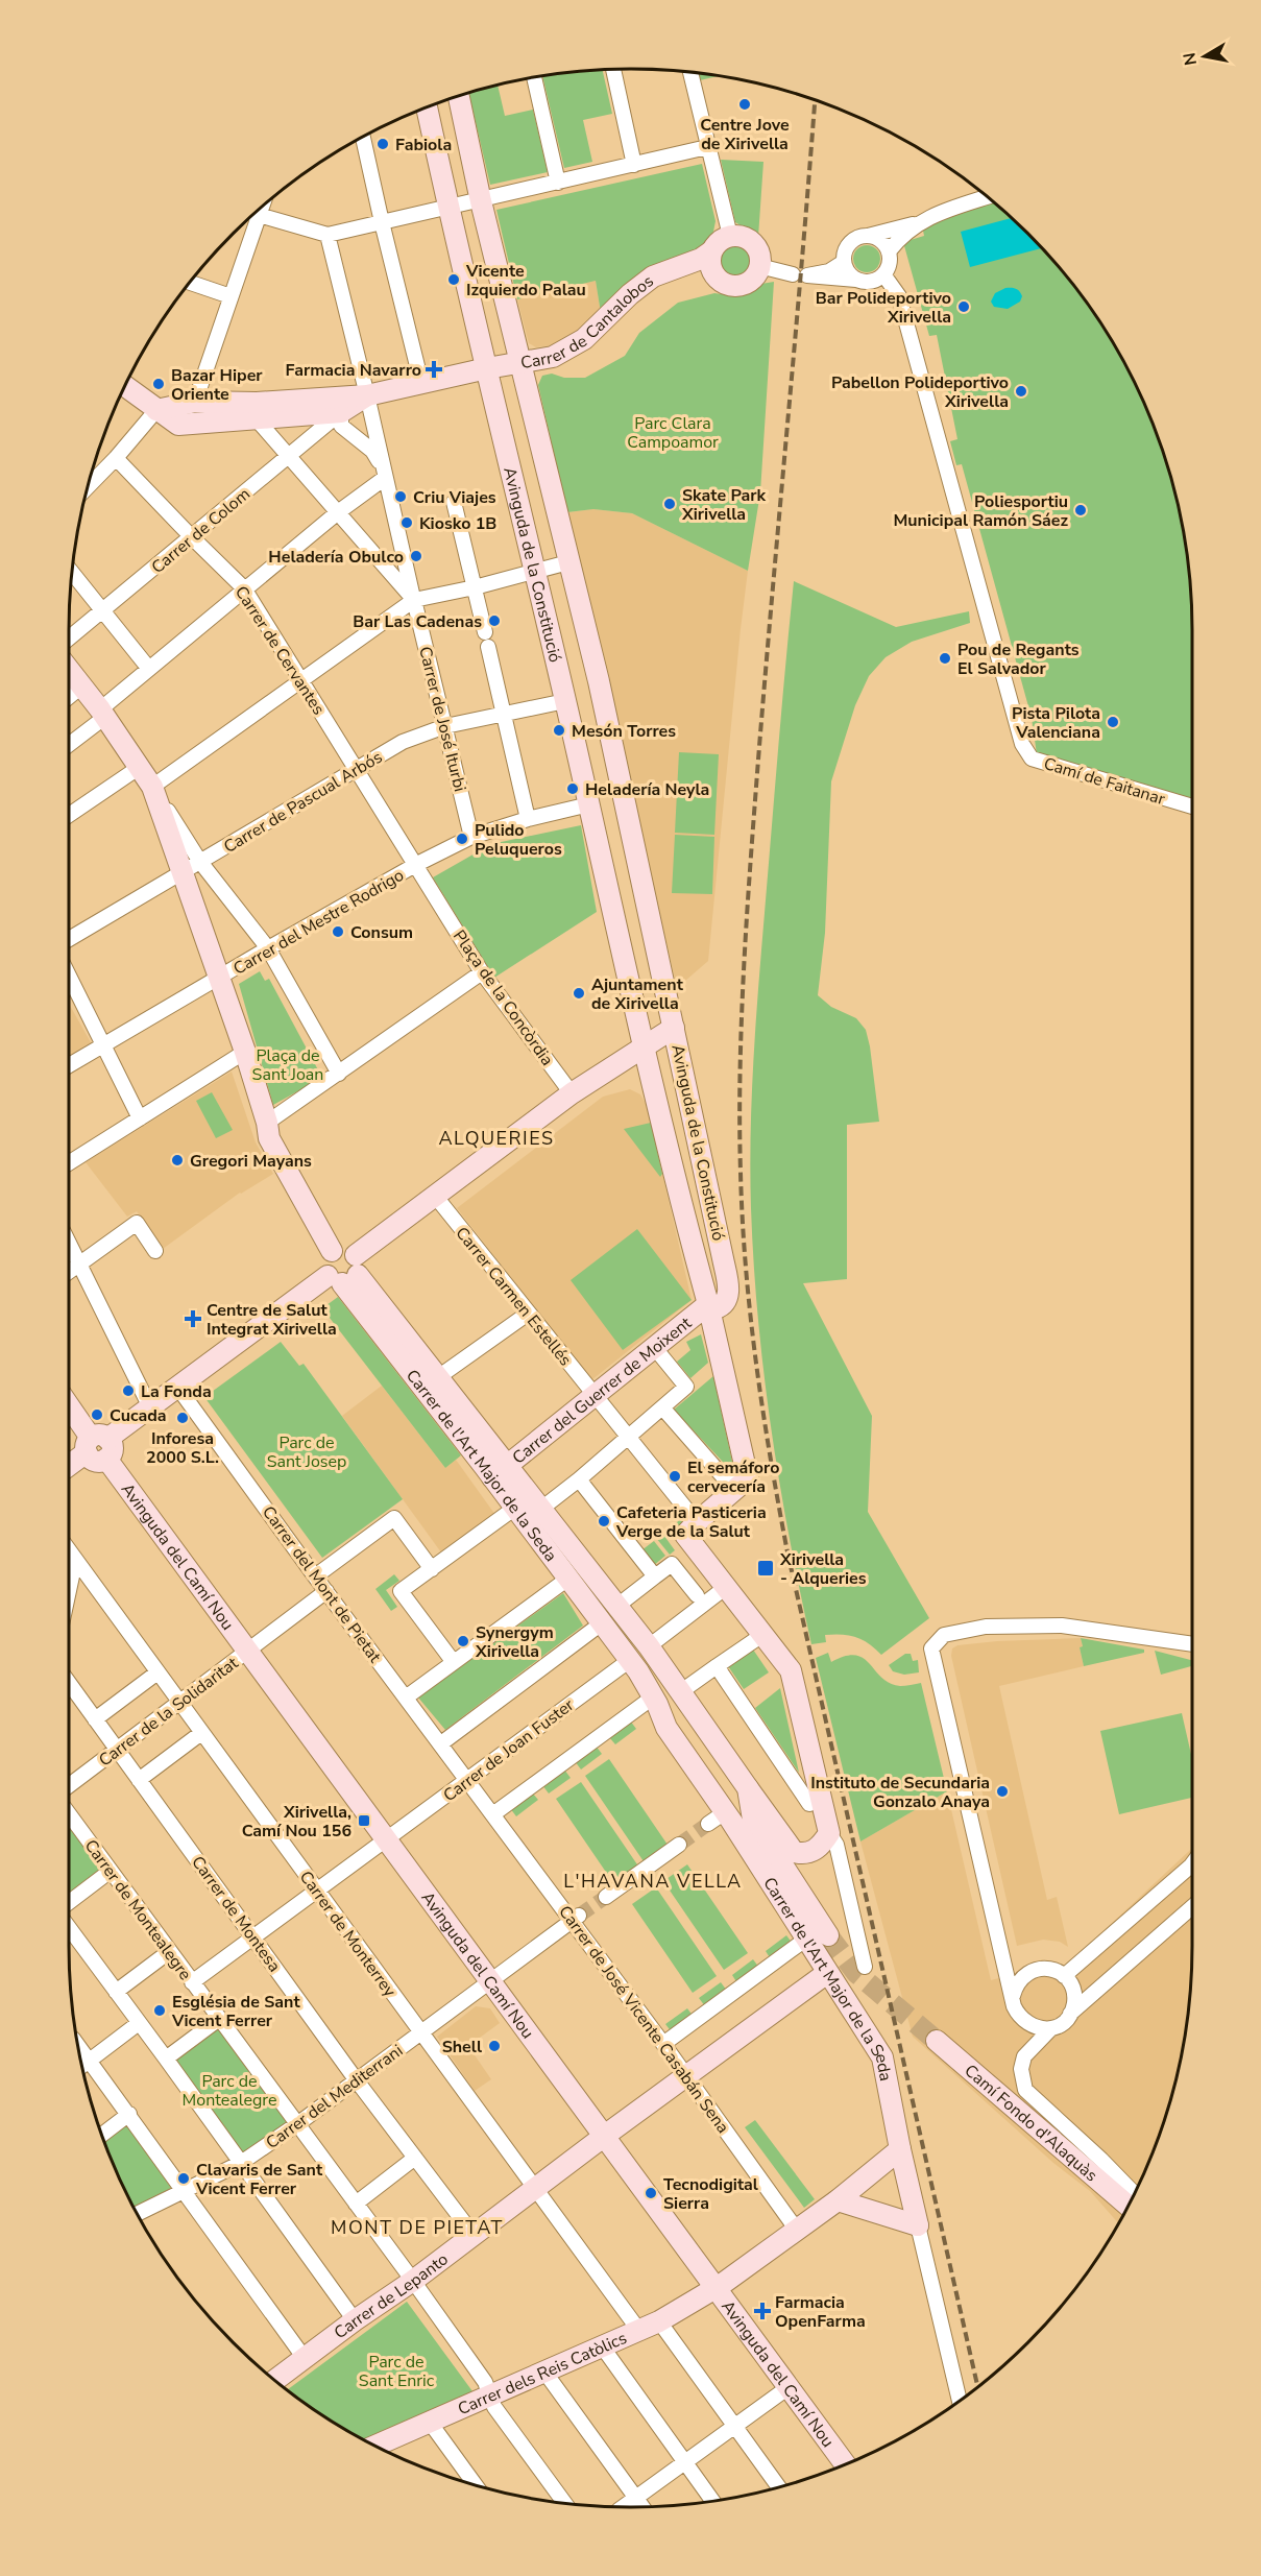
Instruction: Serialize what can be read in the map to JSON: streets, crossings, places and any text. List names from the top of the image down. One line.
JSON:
{"streets":{"street":["Carrer de Cantalobos","Carrer de Colom","Avinguda de la Constitució","Carrer de Cervantes","Carrer de José Iturbi","Camí de Faitanar","Carrer de Pascual Arbós","Carrer del Mestre Rodrigo","Plaça de la Concòrdia","Carrer Carmen Estellés","Carrer del Guerrer de Moixent","Carrer de l'Art Major de la Seda","Avinguda del Camí Nou","Carrer del Mont de Pietat","Carrer de la Solidaritat","Carrer de Joan Fuster","Carrer de Montealegre","Carrer de Montesa","Carrer de Monterrey","Carrer de José Vicente Casabán Sena","Carrer del Mediterrani","Camí Fondo d'Alaquàs","Carrer de Lepanto","Carrer dels Reis Catòlics"]},"crossings":[["Carrer de Cantalobos","Avinguda de la Constitució"],["Carrer de Colom","Carrer de Cervantes"],["Carrer de Colom","Carrer de José Iturbi"],["Avinguda de la Constitució","Carrer de Pascual Arbós"],["Avinguda de la Constitució","Carrer Carmen Estellés"],["Avinguda de la Constitució","Carrer del Guerrer de Moixent"],["Carrer de Cervantes","Carrer de Pascual Arbós"],["Carrer de Cervantes","Carrer del Mestre Rodrigo"],["Carrer de Cervantes","Plaça de la Concòrdia"],["Carrer de José Iturbi","Carrer de Pascual Arbós"],["Carrer del Mestre Rodrigo","Plaça de la Concòrdia"],["Carrer Carmen Estellés","Carrer del Guerrer de Moixent"],["Carrer del Guerrer de Moixent","Carrer de l'Art Major de la Seda"],["Carrer de l'Art Major de la Seda","Carrer de Joan Fuster"],["Carrer de l'Art Major de la Seda","Carrer de Lepanto"],["Carrer de l'Art Major de la Seda","Carrer dels Reis Catòlics"],["Avinguda del Camí Nou","Carrer de la Solidaritat"],["Avinguda del Camí Nou","Carrer de Joan Fuster"],["Avinguda del Camí Nou","Carrer del Mediterrani"],["Avinguda del Camí Nou","Carrer de Lepanto"],["Avinguda del Camí Nou","Carrer dels Reis Catòlics"],["Carrer del Mont de Pietat","Carrer de la Solidaritat"],["Carrer del Mont de Pietat","Carrer de Joan Fuster"],["Carrer del Mont de Pietat","Carrer de José Vicente Casabán Sena"],["Carrer de la Solidaritat","Carrer de Montesa"],["Carrer de la Solidaritat","Carrer de Monterrey"],["Carrer de Joan Fuster","Carrer de Montealegre"],["Carrer de Joan Fuster","Carrer de Montesa"],["Carrer de Joan Fuster","Carrer de Monterrey"],["Carrer de Joan Fuster","Carrer de José Vicente Casabán Sena"],["Carrer de Montealegre","Carrer del Mediterrani"],["Carrer de Montealegre","Carrer de Lepanto"],["Carrer de Montealegre","Carrer dels Reis Catòlics"],["Carrer de Montesa","Carrer del Mediterrani"],["Carrer de Montesa","Carrer de Lepanto"],["Carrer de Monterrey","Carrer del Mediterrani"],["Carrer de Monterrey","Carrer de Lepanto"],["Carrer de Monterrey","Carrer dels Reis Catòlics"],["Carrer de José Vicente Casabán Sena","Carrer del Mediterrani"],["Carrer de José Vicente Casabán Sena","Carrer de Lepanto"],["Carrer de José Vicente Casabán Sena","Carrer dels Reis Catòlics"]],"districts":["ALQUERIES","L'HAVANA VELLA","MONT DE PIETAT"],"parks":["Parc Clara Campoamor","Plaça de Sant Joan","Parc de Sant Josep","Parc de Montealegre","Parc de Sant Enric"],"places":{"other":["Centre Jove de Xirivella","Fabiola","Vicente Izquierdo Palau","Bar Polideportivo Xirivella","Bazar Hiper Oriente","Pabellon Polideportivo Xirivella","Criu Viajes","Skate Park Xirivella","Poliesportiu Municipal Ramón Sáez","Kiosko 1B","Heladería Obulco","Bar Las Cadenas","Pou de Regants El Salvador","Pista Pilota Valenciana","Mesón Torres","Heladería Neyla","Pulido Peluqueros","Consum","Ajuntament de Xirivella","Gregori Mayans","La Fonda","Cucada","Inforesa 2000 S.L.","El semáforo cervecería","Cafeteria Pasticeria Verge de la Salut","Synergym Xirivella","Instituto de Secundaria Gonzalo Anaya","Església de Sant Vicent Ferrer","Shell","Clavaris de Sant Vicent Ferrer","Tecnodigital Sierra"],"health":["Farmacia Navarro","Centre de Salut Integrat Xirivella","Farmacia OpenFarma"],"transit":["Xirivella - Alqueries","Xirivella, Camí Nou 156"]},"north":"left"}
